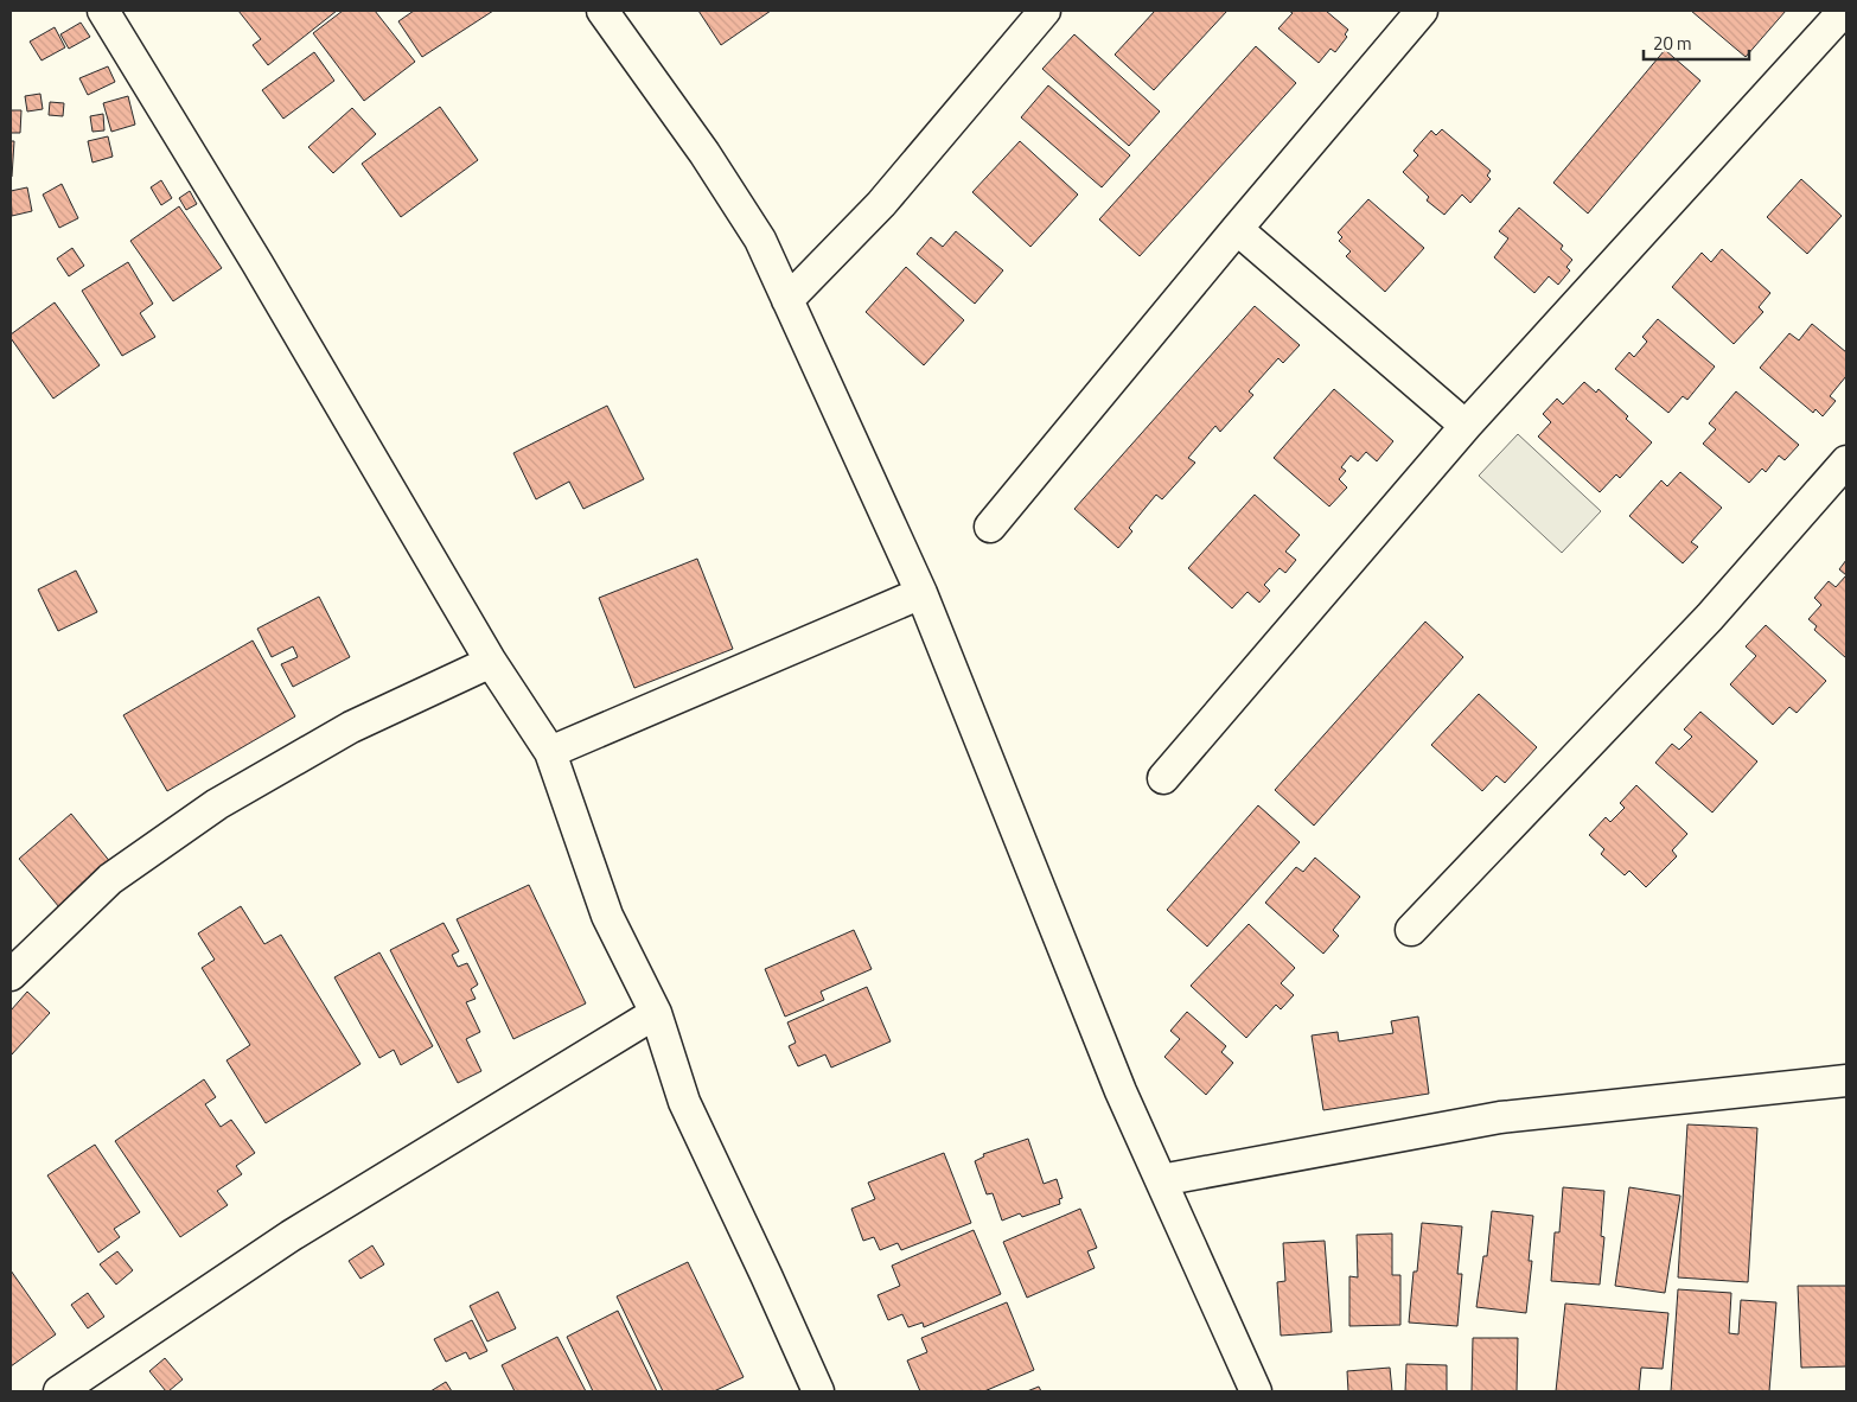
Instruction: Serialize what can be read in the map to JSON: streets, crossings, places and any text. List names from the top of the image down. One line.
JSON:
{"scale_bar":"20 m"}
